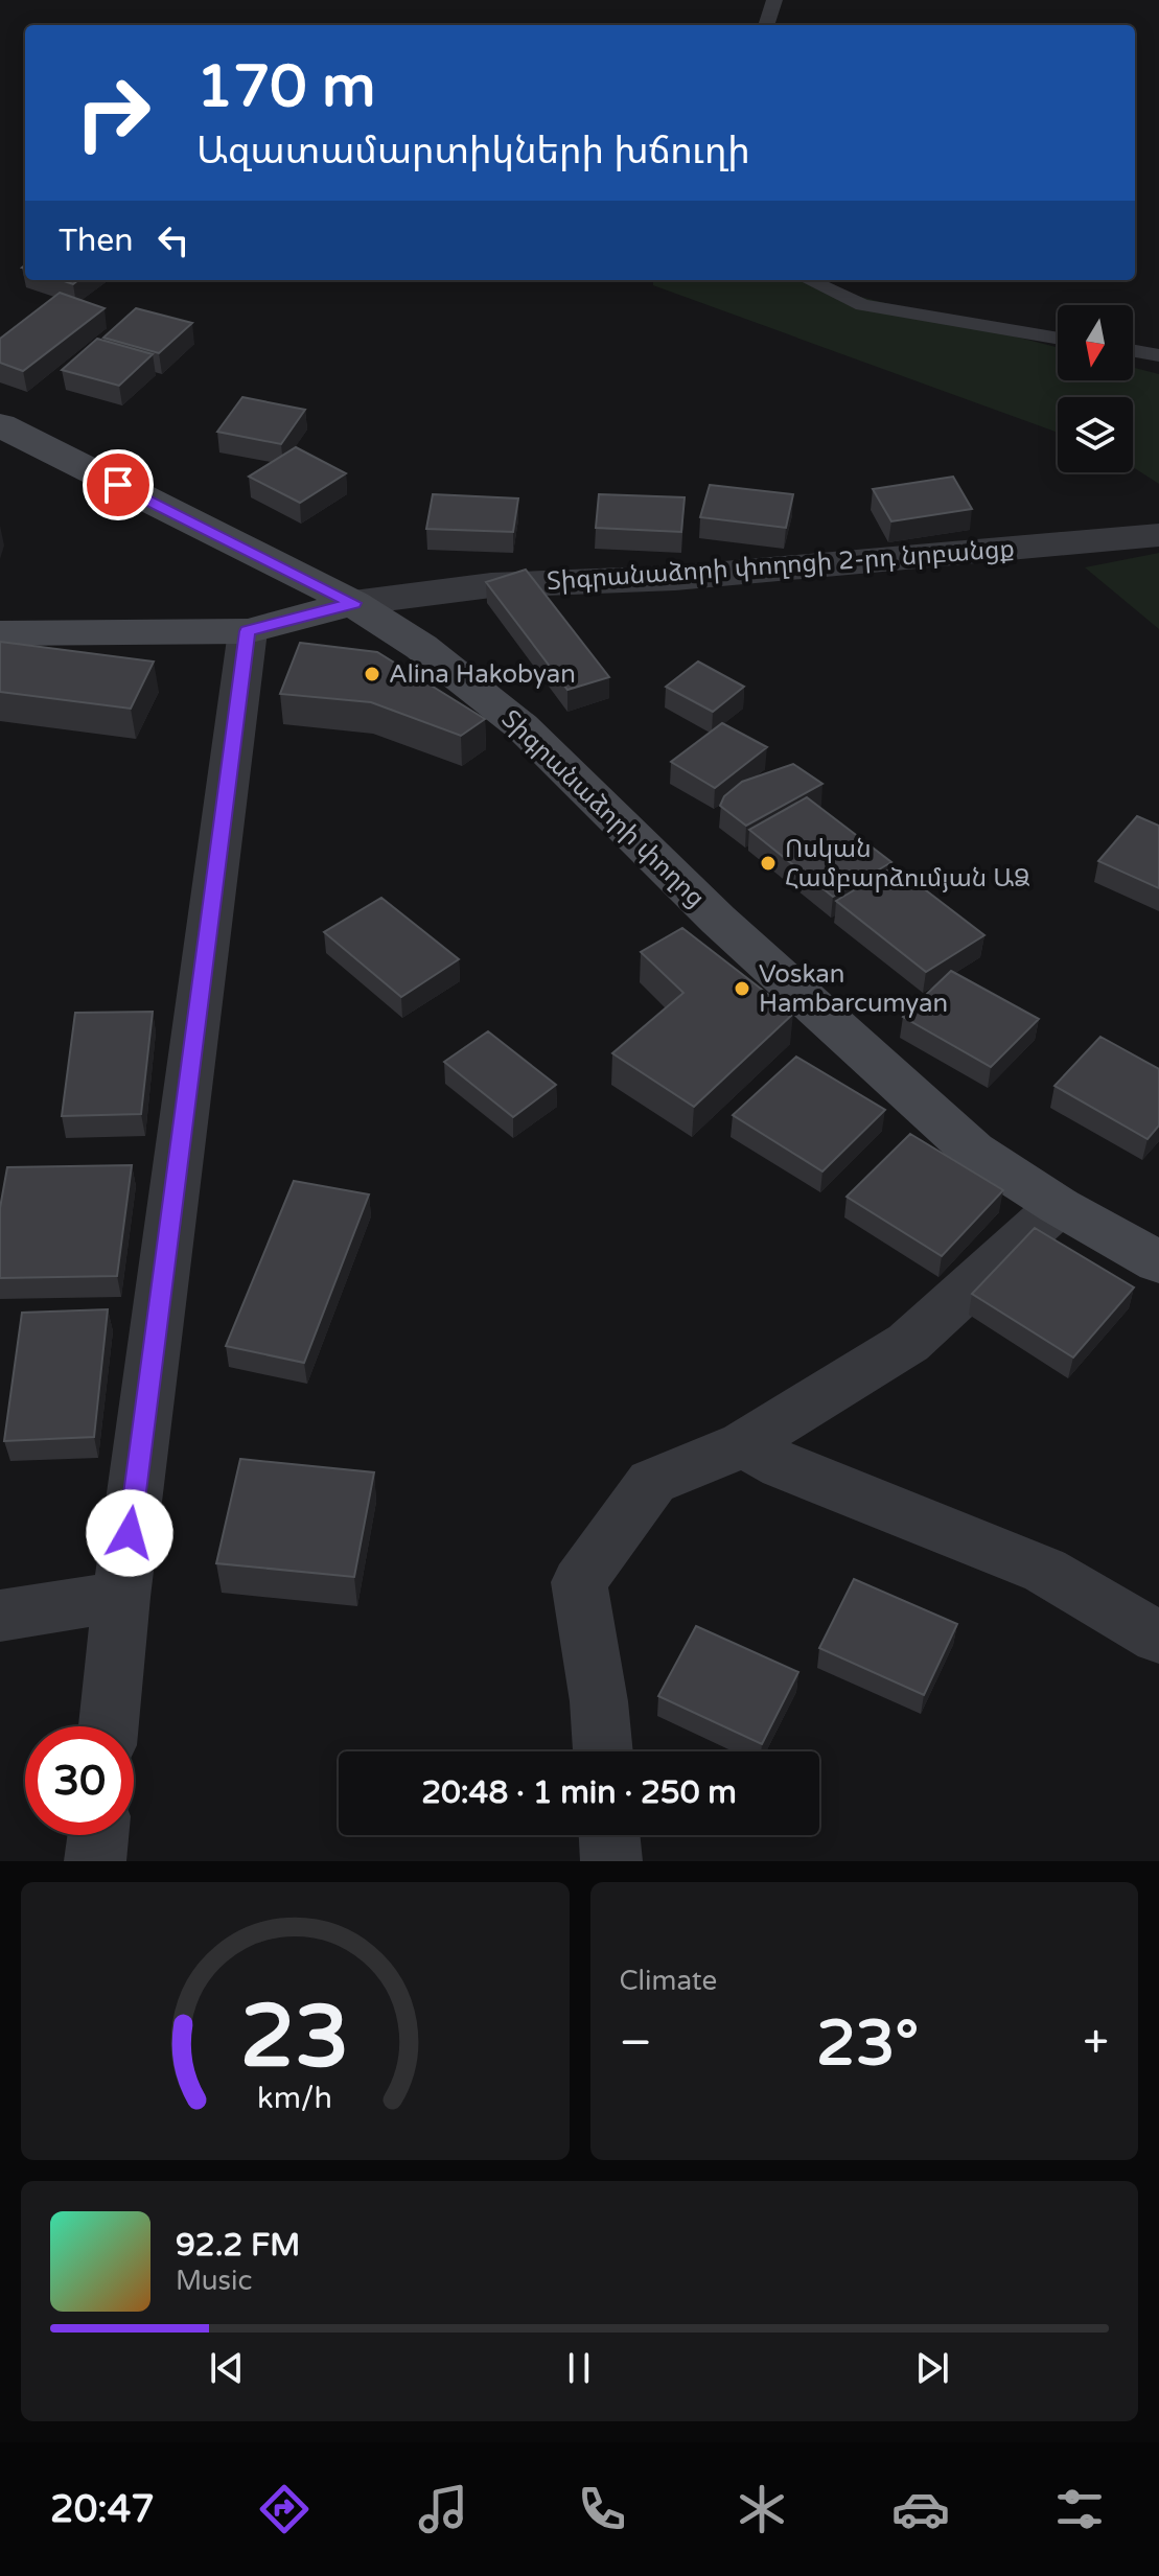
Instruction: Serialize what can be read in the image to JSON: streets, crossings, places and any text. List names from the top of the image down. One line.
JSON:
{"streets":{"main road":["Տիգրանաձորի փողոց"],"street":["Տիգրանաձորի փողոցի 2-րդ նրբանցք"]},"crossings":[["Տիգրանաձորի փողոցի 2-րդ նրբանցք","Տիգրանաձորի փողոց"]],"places":["Alina Hakobyan","Ոսկան Համբարձումյան ԱՁ","Voskan Hambarcumyan"],"north":"bottom","page":{"turn":["170 m","Ազատամարտիկների խճուղի"],"then":"Then","limit":"30","trip":"20:48 · 1 min · 250 m","tile":"Climate","heat":["−","23°","+"],"song":["92.2 FM","Music"],"tabs":"20:47","gauge":["23","km/h"]}}
